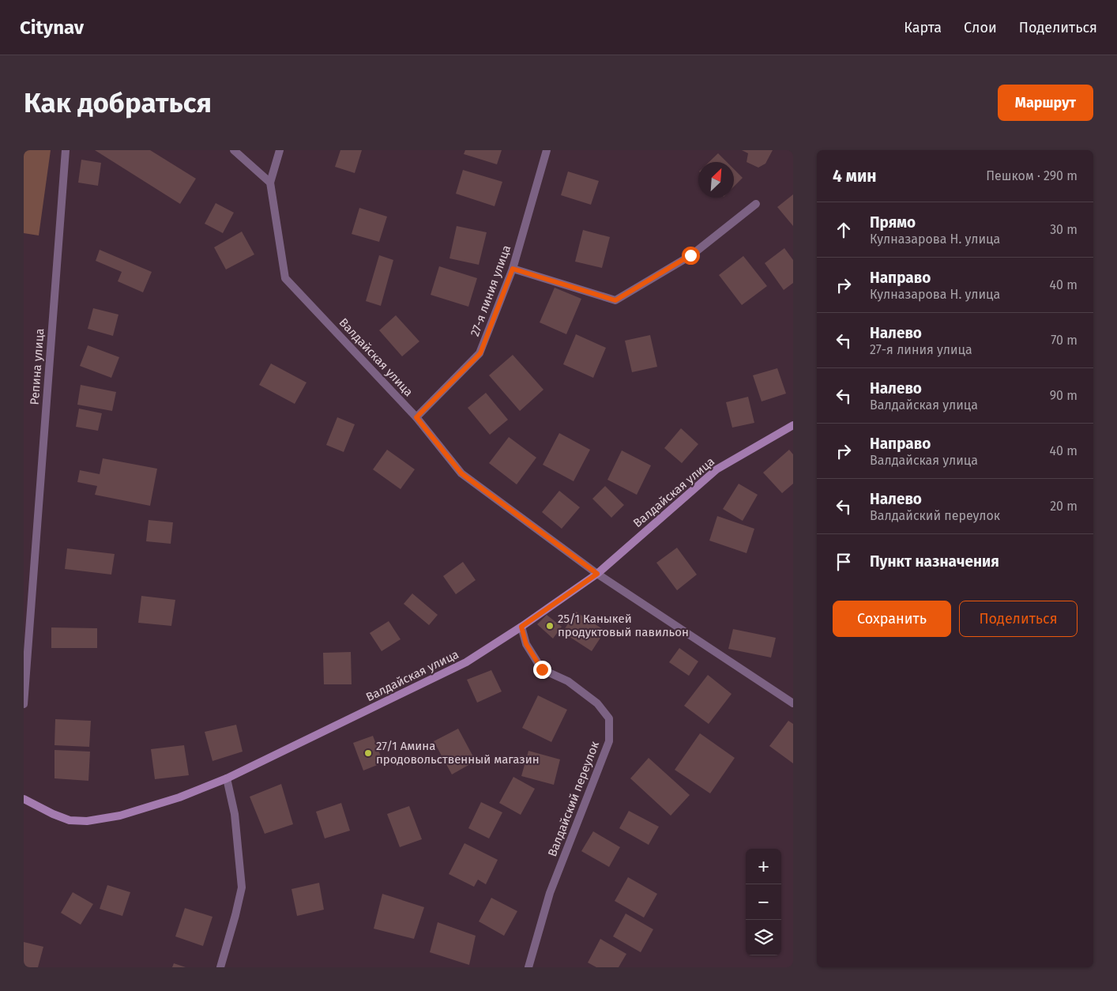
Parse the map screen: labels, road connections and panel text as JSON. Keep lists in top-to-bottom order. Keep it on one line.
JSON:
{"streets":{"street":["27-я линия улица","Валдайская улица","Репина улица","Валдайский переулок"]},"crossings":[["27-я линия улица","Валдайская улица"],["Валдайская улица","Валдайский переулок"]],"places":["25/1 Каныкей продуктовый павильон","27/1 Амина продовольственный магазин"],"north":"top right","page":{"header":"Citynav","nav":["Карта","Слои","Поделиться"],"buttons":["Маршрут",["Сохранить","Поделиться"]],"title":"Как добраться","heading":["4 мин","Пешком · 290 m"],"list":[["Прямо","Кулназарова Н. улица","30 m"],["Направо","Кулназарова Н. улица","40 m"],["Налево","27-я линия улица","70 m"],["Налево","Валдайская улица","90 m"],["Направо","Валдайская улица","40 m"],["Налево","Валдайский переулок","20 m"],"Пункт назначения"],"map_buttons":["+","−"]}}
